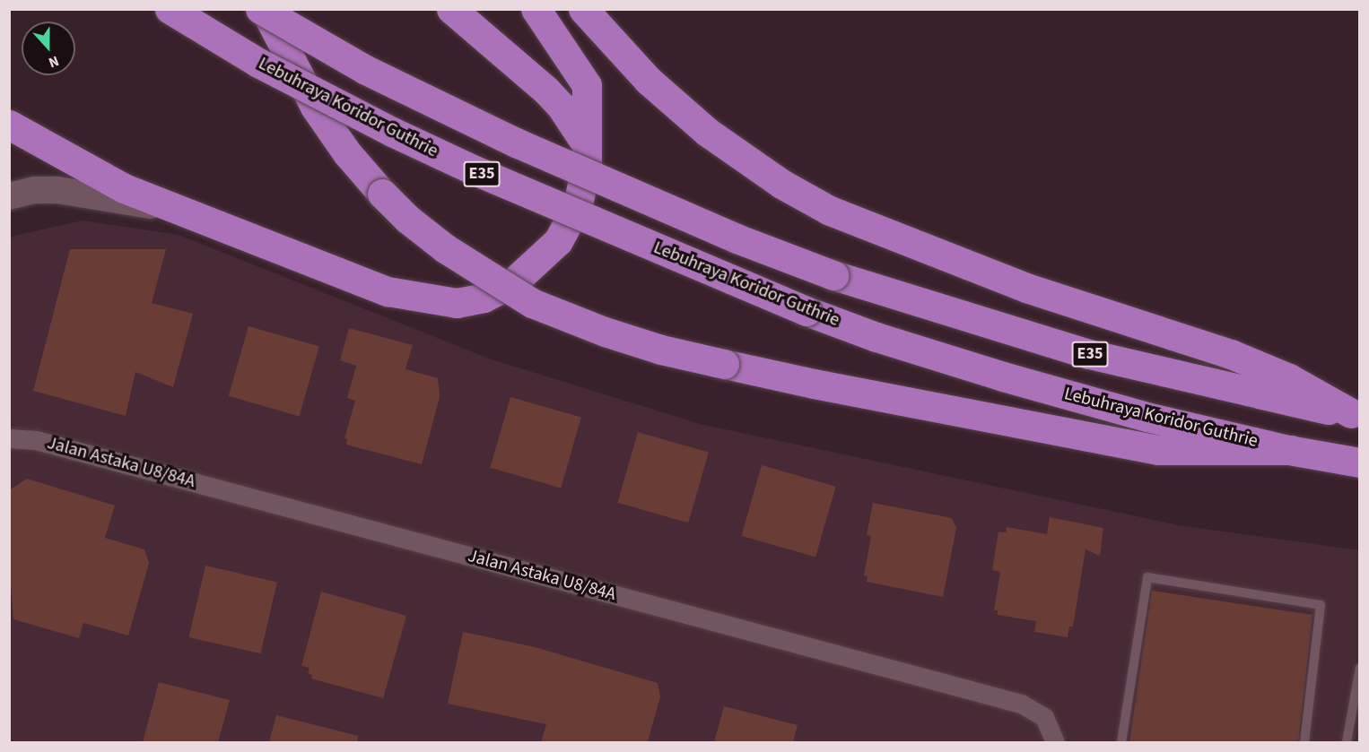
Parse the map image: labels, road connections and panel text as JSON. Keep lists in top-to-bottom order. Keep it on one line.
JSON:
{"streets":{"highway":["Lebuhraya Koridor Guthrie","E35"],"street":["Jalan Astaka U8/84A"]},"north":"bottom"}
